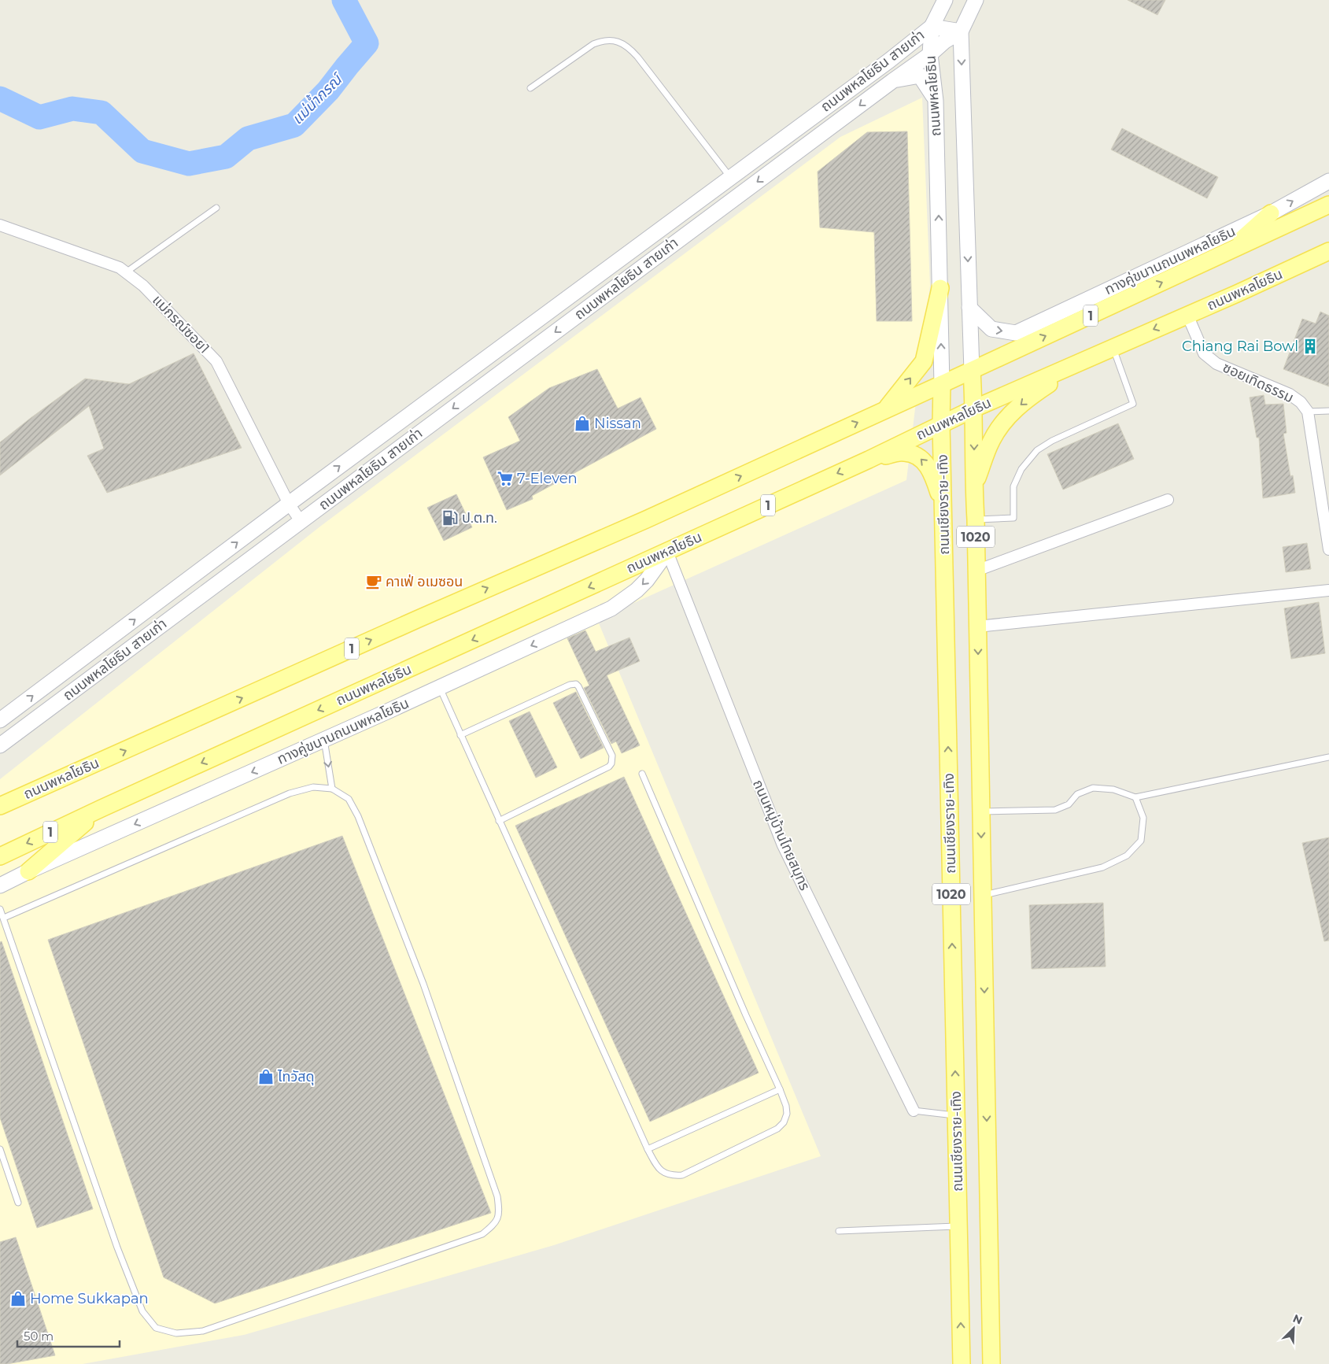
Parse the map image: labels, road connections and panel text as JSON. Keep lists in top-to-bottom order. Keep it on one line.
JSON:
{"streets":{"main road":["ถนนพหลโยธิน สายเก่า","ถนนพหลโยธิน","ทางคู่ขนานถนนพหลโยธิน","1","ถนนเชียงราย-เทิง","1020"],"street":["แม่กรณ์ซอย1","ซอยเทิดธรรม","ถนนหมู่บ้านไทยสมุทร"]},"crossings":[["ถนนพหลโยธิน สายเก่า","ถนนพหลโยธิน"],["ถนนพหลโยธิน สายเก่า","แม่กรณ์ซอย1"],["ถนนพหลโยธิน","ทางคู่ขนานถนนพหลโยธิน"],["ถนนพหลโยธิน","ซอยเทิดธรรม"],["ถนนพหลโยธิน","ถนนเชียงราย-เทิง"],["ถนนพหลโยธิน","1020"],["ถนนพหลโยธิน","ถนนหมู่บ้านไทยสมุทร"],["ทางคู่ขนานถนนพหลโยธิน","ถนนหมู่บ้านไทยสมุทร"],["ถนนเชียงราย-เทิง","1020"]],"water":["แม่น้ำกรณ์"],"places":{"building":["Chiang Rai Bowl"],"shop":["Nissan","ไทวัสดุ","Home Sukkapan"],"supermarket":["7-Eleven"],"fuel station":["ป.ต.ท."],"cafe":["คาเฟ่ อเมซอน"]},"scale_bar":"50 m","north":"top right"}
